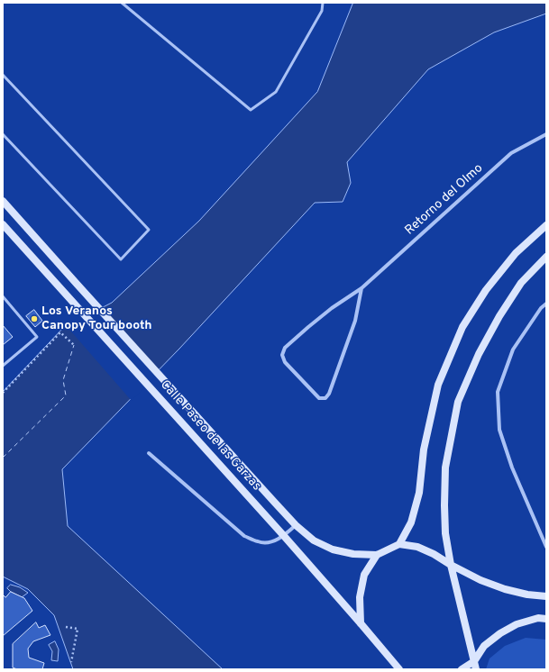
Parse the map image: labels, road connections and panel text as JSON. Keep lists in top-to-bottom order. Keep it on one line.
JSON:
{"streets":{"street":["Retorno del Olmo","Calle Paseo de las Garzas"]},"places":["Los Veranos Canopy Tour booth"]}
